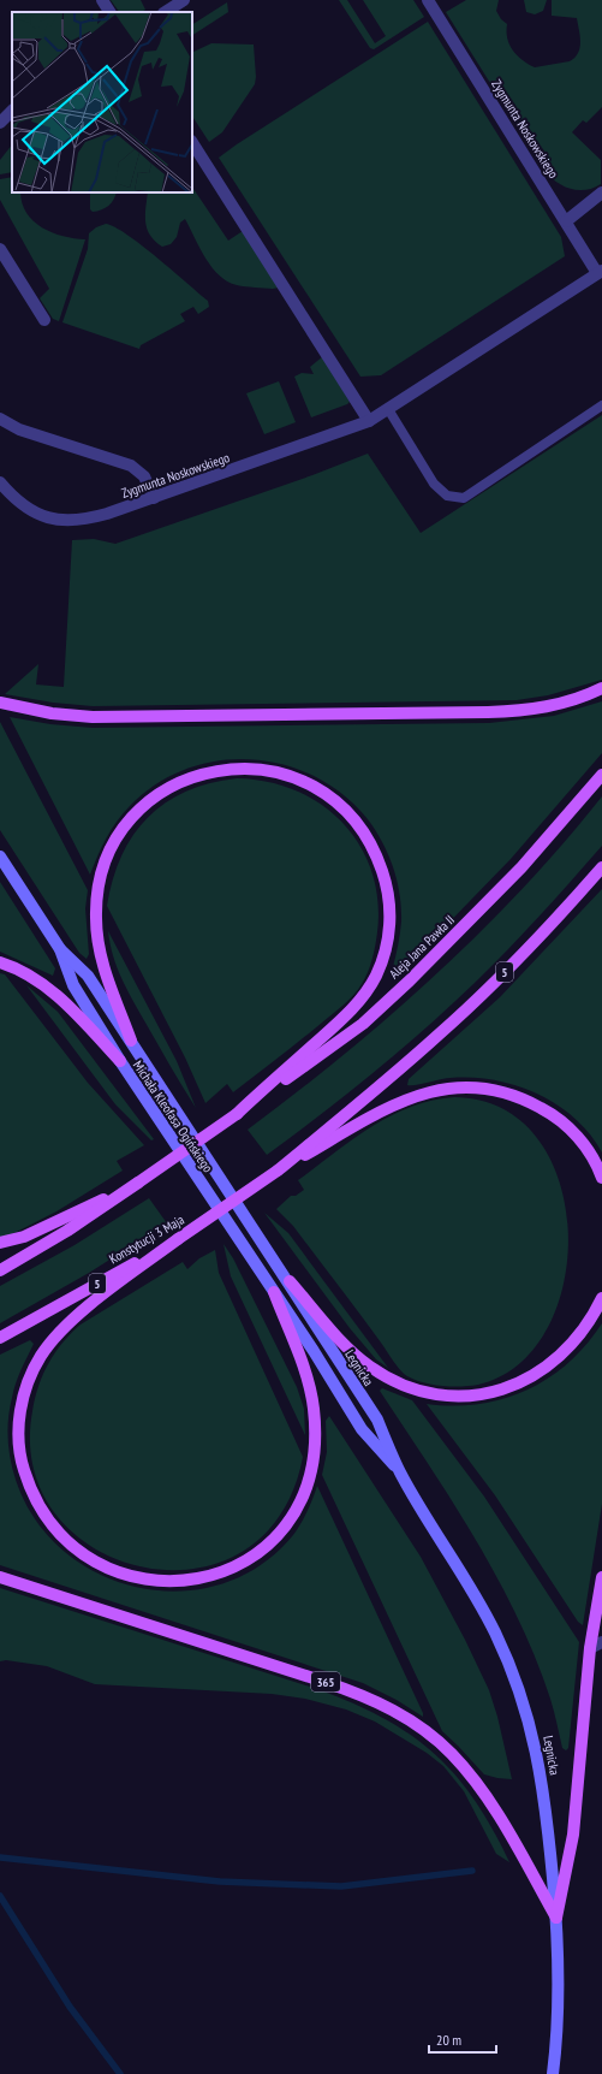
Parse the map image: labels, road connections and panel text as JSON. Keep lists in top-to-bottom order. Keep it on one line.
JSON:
{"streets":{"main road":["Aleja Jana Pawła II","5","Michała Kleofasa Ogińskiego","Konstytucji 3 Maja","Legnicka","365"],"street":["Zygmunta Noskowskiego"]},"crossings":[["5","Konstytucji 3 Maja"],["Michała Kleofasa Ogińskiego","Legnicka"],["Legnicka","365"]],"scale_bar":"20 m"}
